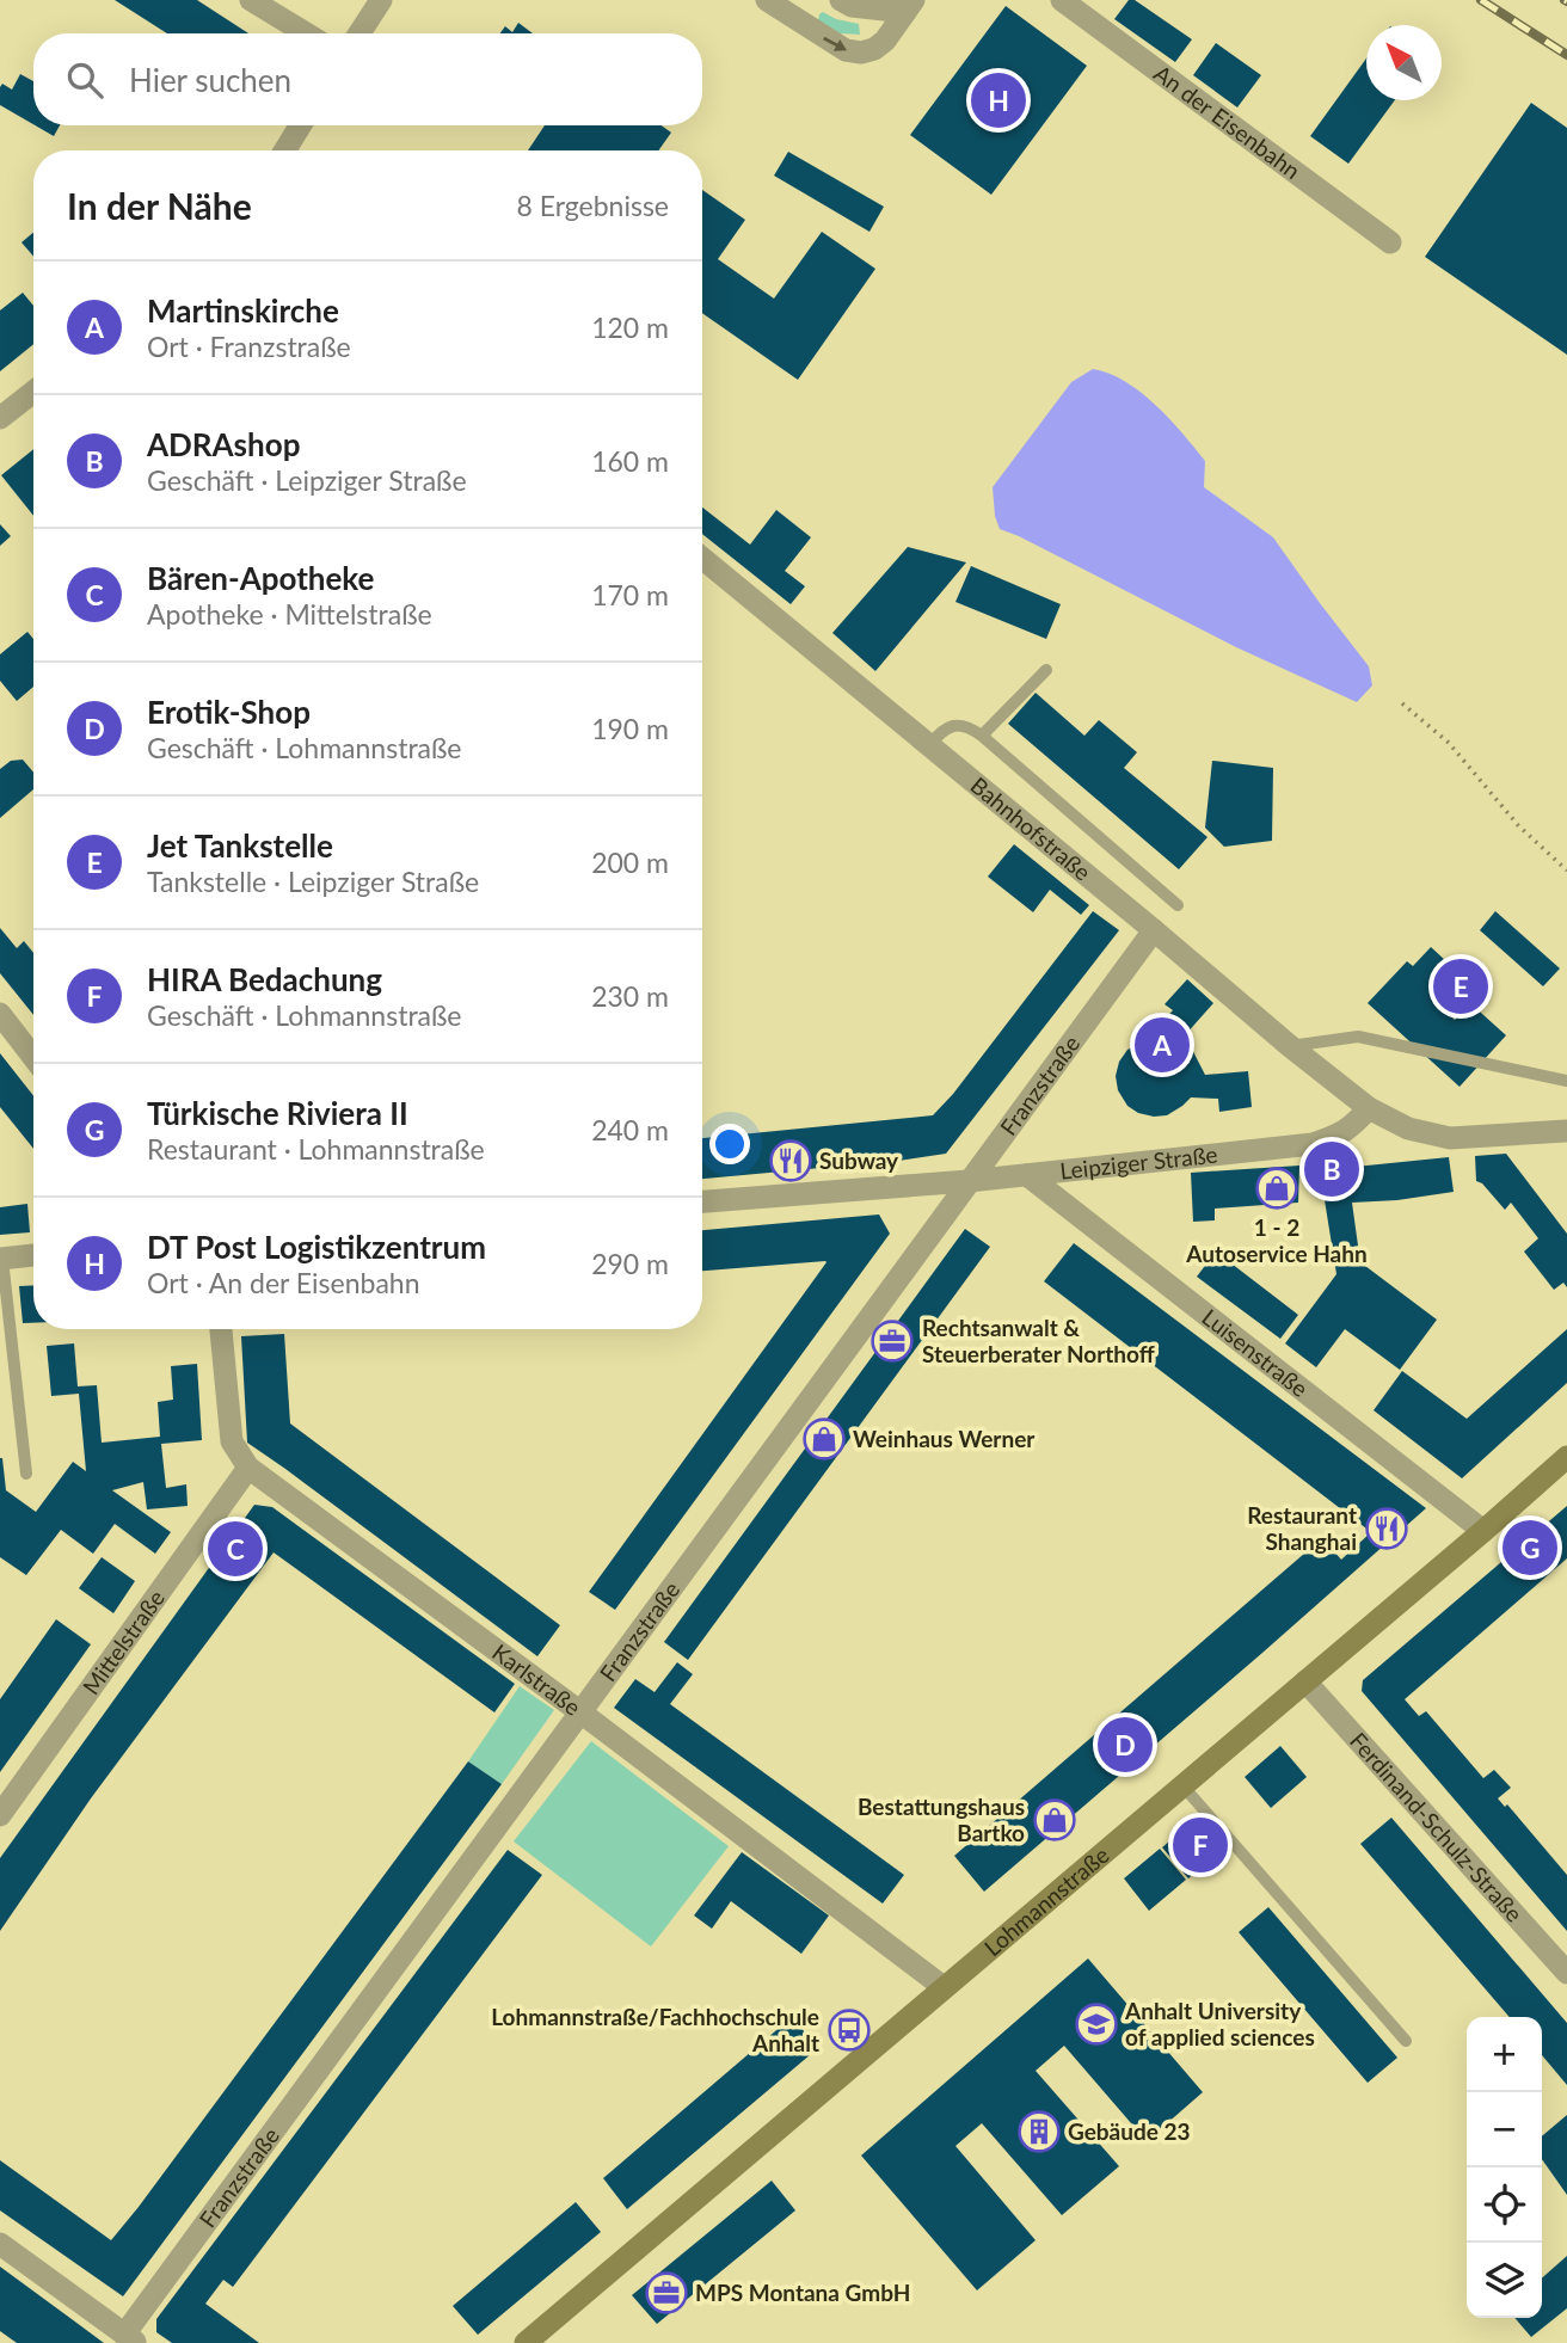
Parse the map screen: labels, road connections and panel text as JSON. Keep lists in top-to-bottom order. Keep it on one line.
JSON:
{"streets":{"main road":["Lohmannstraße"],"street":["An der Eisenbahn","Bahnhofstraße","Franzstraße","Leipziger Straße","Luisenstraße","Mittelstraße","Karlstraße","Ferdinand-Schulz-Straße"]},"crossings":[["Bahnhofstraße","Franzstraße"],["Bahnhofstraße","Leipziger Straße"],["Franzstraße","Leipziger Straße"],["Franzstraße","Karlstraße"],["Leipziger Straße","Luisenstraße"],["Luisenstraße","Lohmannstraße"],["Mittelstraße","Karlstraße"],["Karlstraße","Lohmannstraße"],["Ferdinand-Schulz-Straße","Lohmannstraße"]],"places":{"restaurant":["Subway","Restaurant Shanghai"],"shop":["1 - 2 Autoservice Hahn","Weinhaus Werner","Bestattungshaus Bartko"],"office":["Rechtsanwalt & Steuerberater Northoff","MPS Montana GmbH"],"school or university":["Anhalt University of applied sciences"],"bus stop":["Lohmannstraße/Fachhochschule Anhalt"],"building":["Gebäude 23"]},"north":"top left","page":{"search":"Hier suchen","pins":["H","E","A","B","G","C","D","F"],"heading":["In der Nähe","8 Ergebnisse"],"list":[{"mark":"A","name":"Martinskirche","note":"Ort · Franzstraße","value":"120 m"},{"mark":"B","name":"ADRAshop","note":"Geschäft · Leipziger Straße","value":"160 m"},{"mark":"C","name":"Bären-Apotheke","note":"Apotheke · Mittelstraße","value":"170 m"},{"mark":"D","name":"Erotik-Shop","note":"Geschäft · Lohmannstraße","value":"190 m"},{"mark":"E","name":"Jet Tankstelle","note":"Tankstelle · Leipziger Straße","value":"200 m"},{"mark":"F","name":"HIRA Bedachung","note":"Geschäft · Lohmannstraße","value":"230 m"},{"mark":"G","name":"Türkische Riviera II","note":"Restaurant · Lohmannstraße","value":"240 m"},{"mark":"H","name":"DT Post Logistikzentrum","note":"Ort · An der Eisenbahn","value":"290 m"}],"map_buttons":["+","−"]}}
